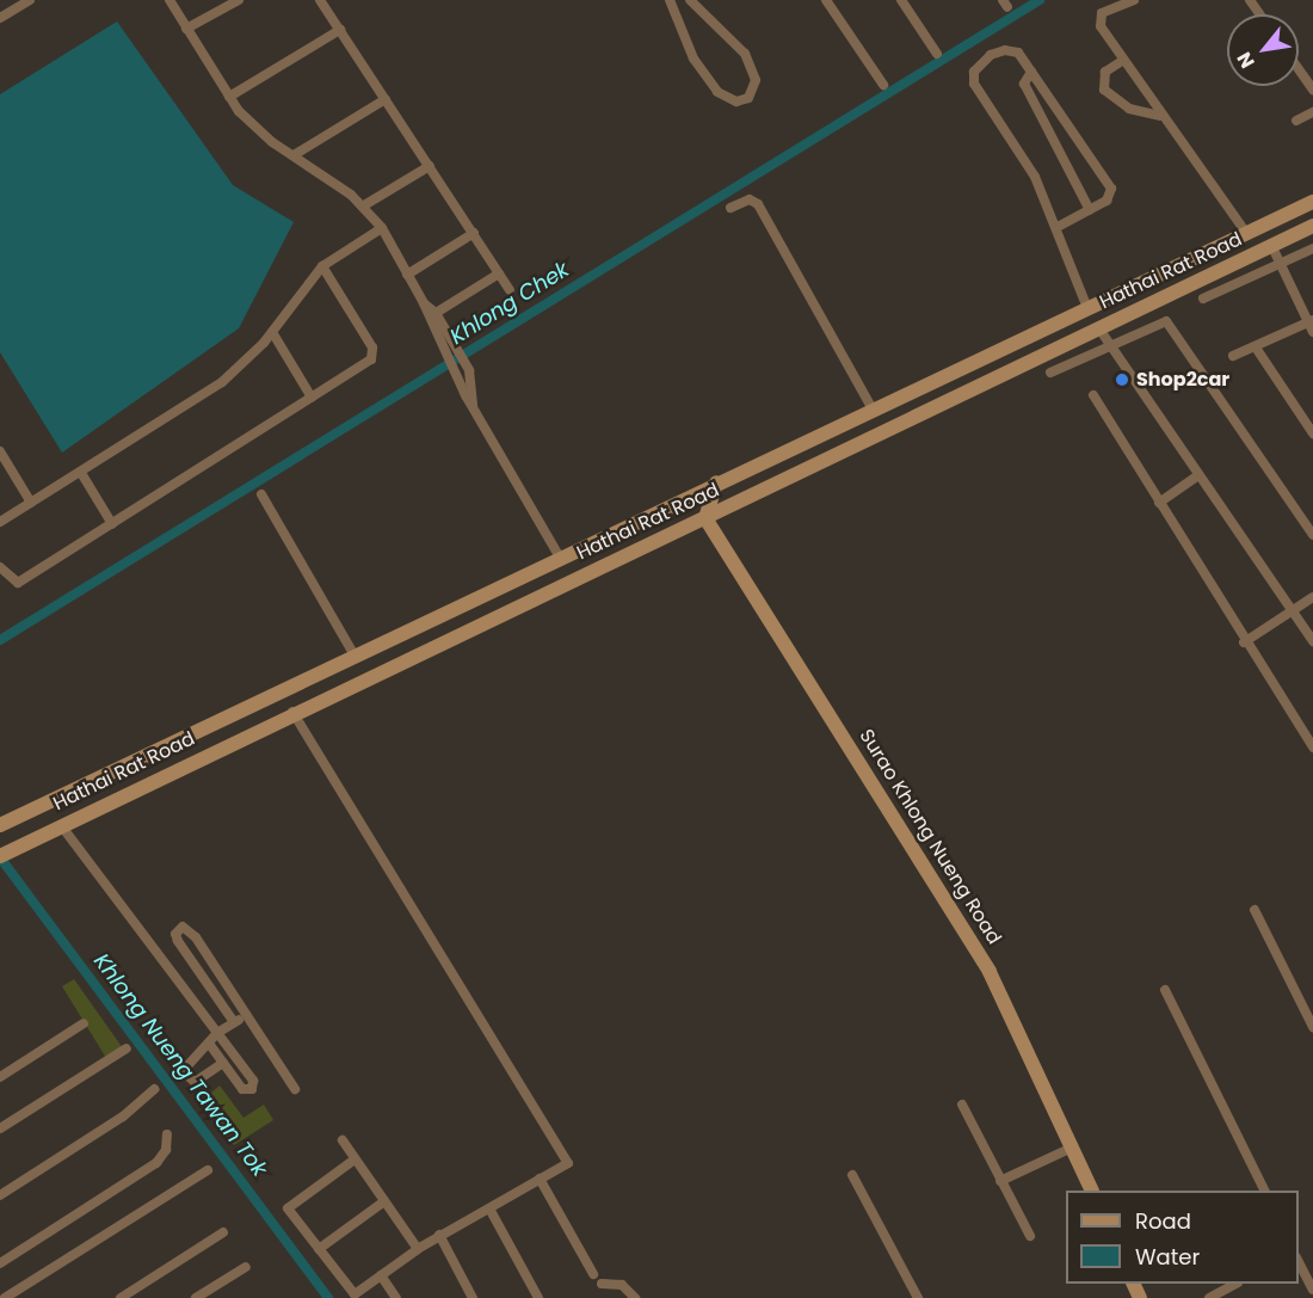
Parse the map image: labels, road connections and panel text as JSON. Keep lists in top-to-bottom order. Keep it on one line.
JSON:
{"streets":{"main road":["Hathai Rat Road","Surao Khlong Nueng Road"]},"crossings":[["Hathai Rat Road","Surao Khlong Nueng Road"]],"water":["Khlong Chek","Khlong Nueng Tawan Tok"],"places":["Shop2car"],"legend":["Road","Water"],"north":"bottom left"}
